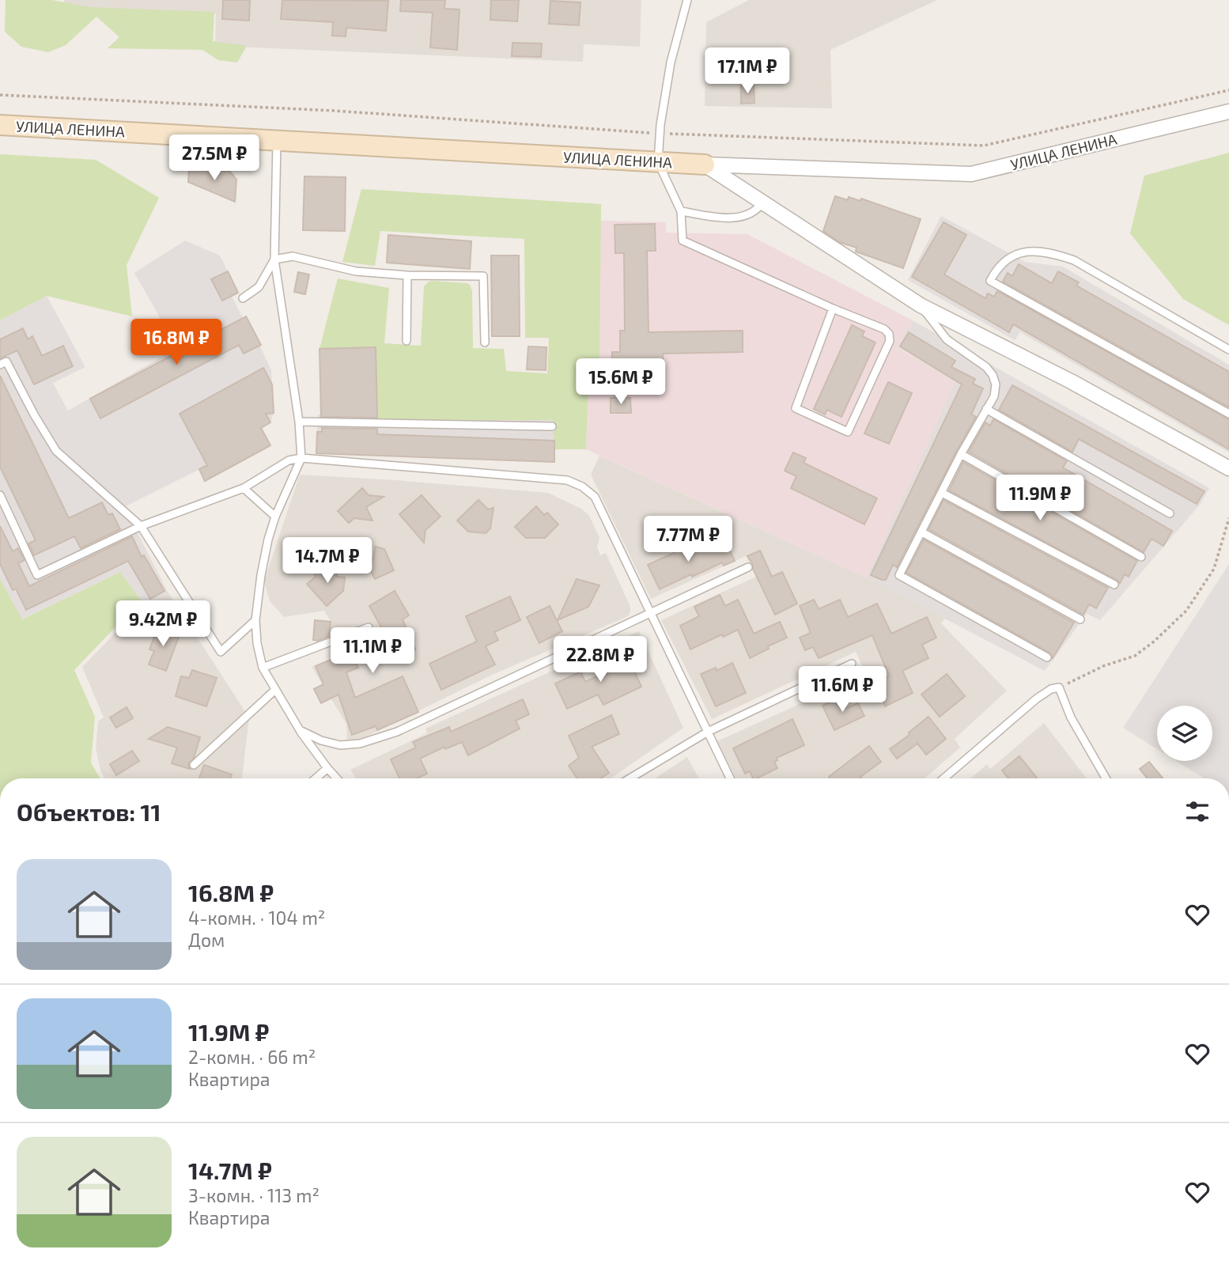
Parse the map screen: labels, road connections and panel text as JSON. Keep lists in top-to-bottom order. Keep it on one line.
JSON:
{"streets":{"street":["УЛИЦА ЛЕНИНА"]},"page":{"price":["17.1M ₽","27.5M ₽","16.8M ₽","15.6M ₽","11.9M ₽","7.77M ₽","14.7M ₽","9.42M ₽","11.1M ₽","22.8M ₽","11.6M ₽"],"heading":"Объектов: 11","list":[{"name":"16.8M ₽","note":"4-комн. · 104 m² · Дом"},{"name":"11.9M ₽","note":"2-комн. · 66 m² · Квартира"},{"name":"14.7M ₽","note":"3-комн. · 113 m² · Квартира"}]}}
